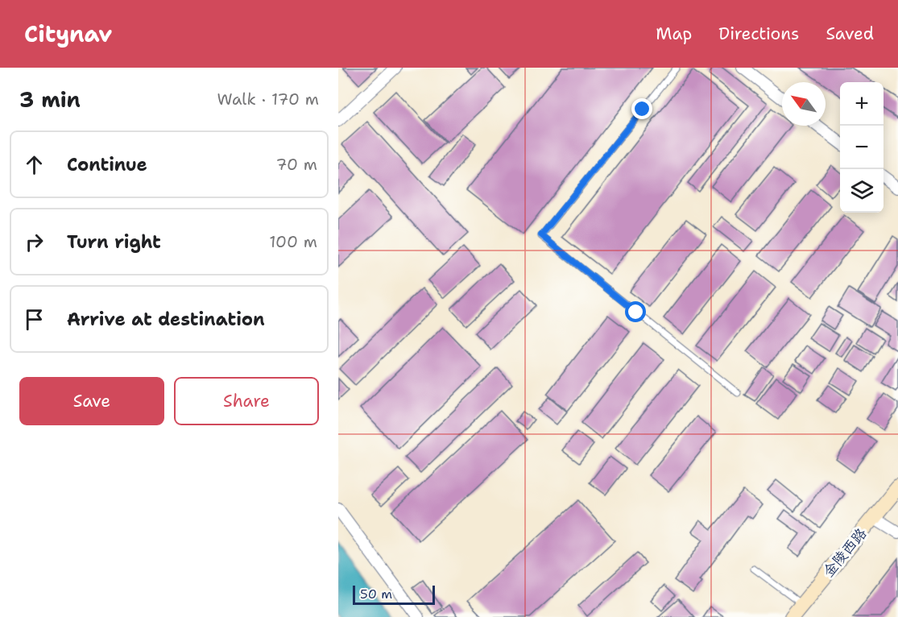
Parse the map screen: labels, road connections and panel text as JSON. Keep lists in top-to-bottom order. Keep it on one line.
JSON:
{"streets":{"main road":["金陵西路"]},"scale_bar":"50 m","north":"top left","page":{"header":"Citynav","nav":["Map","Directions","Saved"],"heading":["3 min","Walk · 170 m"],"map_buttons":["+","−"],"list":[["Continue","70 m"],["Turn right","100 m"],"Arrive at destination"],"buttons":["Save","Share"],"scale":"50 m"}}
